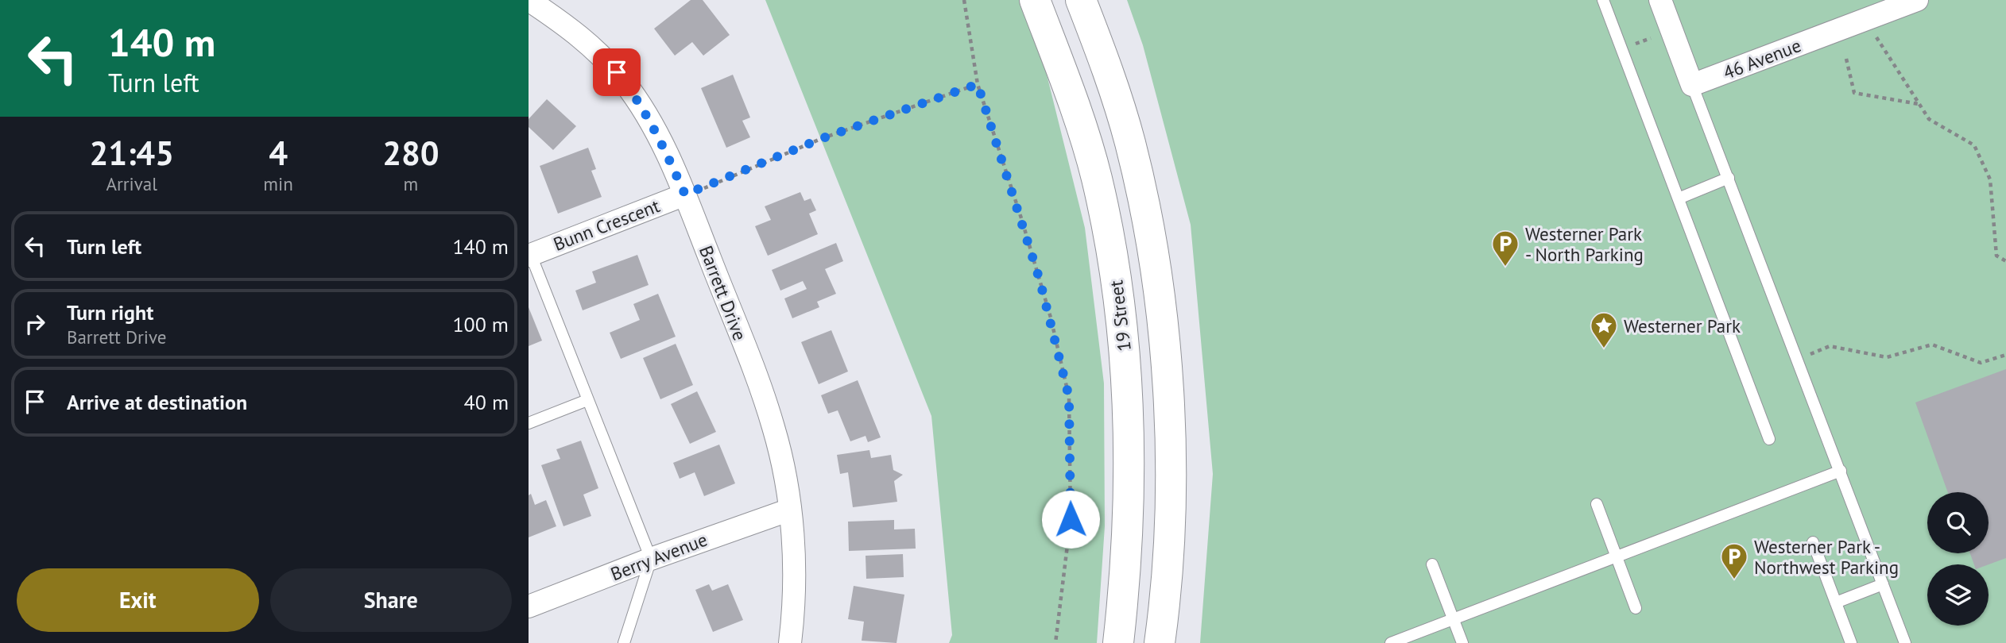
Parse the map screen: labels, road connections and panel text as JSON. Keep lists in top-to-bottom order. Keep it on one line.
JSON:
{"streets":{"main road":["19 Street"],"street":["46 Avenue","Bunn Crescent","Barrett Drive","Berry Avenue"]},"crossings":[["Bunn Crescent","Barrett Drive"],["Barrett Drive","Berry Avenue"]],"places":{"parking":["Westerner Park - North Parking","Westerner Park - Northwest Parking"],"place":["Westerner Park"]},"page":{"turn":["140 m","Turn left"],"eta":["21:45","Arrival","4","min","280","m"],"list":[{"name":"Turn left","value":"140 m"},{"name":"Turn right","note":"Barrett Drive","value":"100 m"},{"name":"Arrive at destination","value":"40 m"}],"buttons":["Exit","Share"]}}
